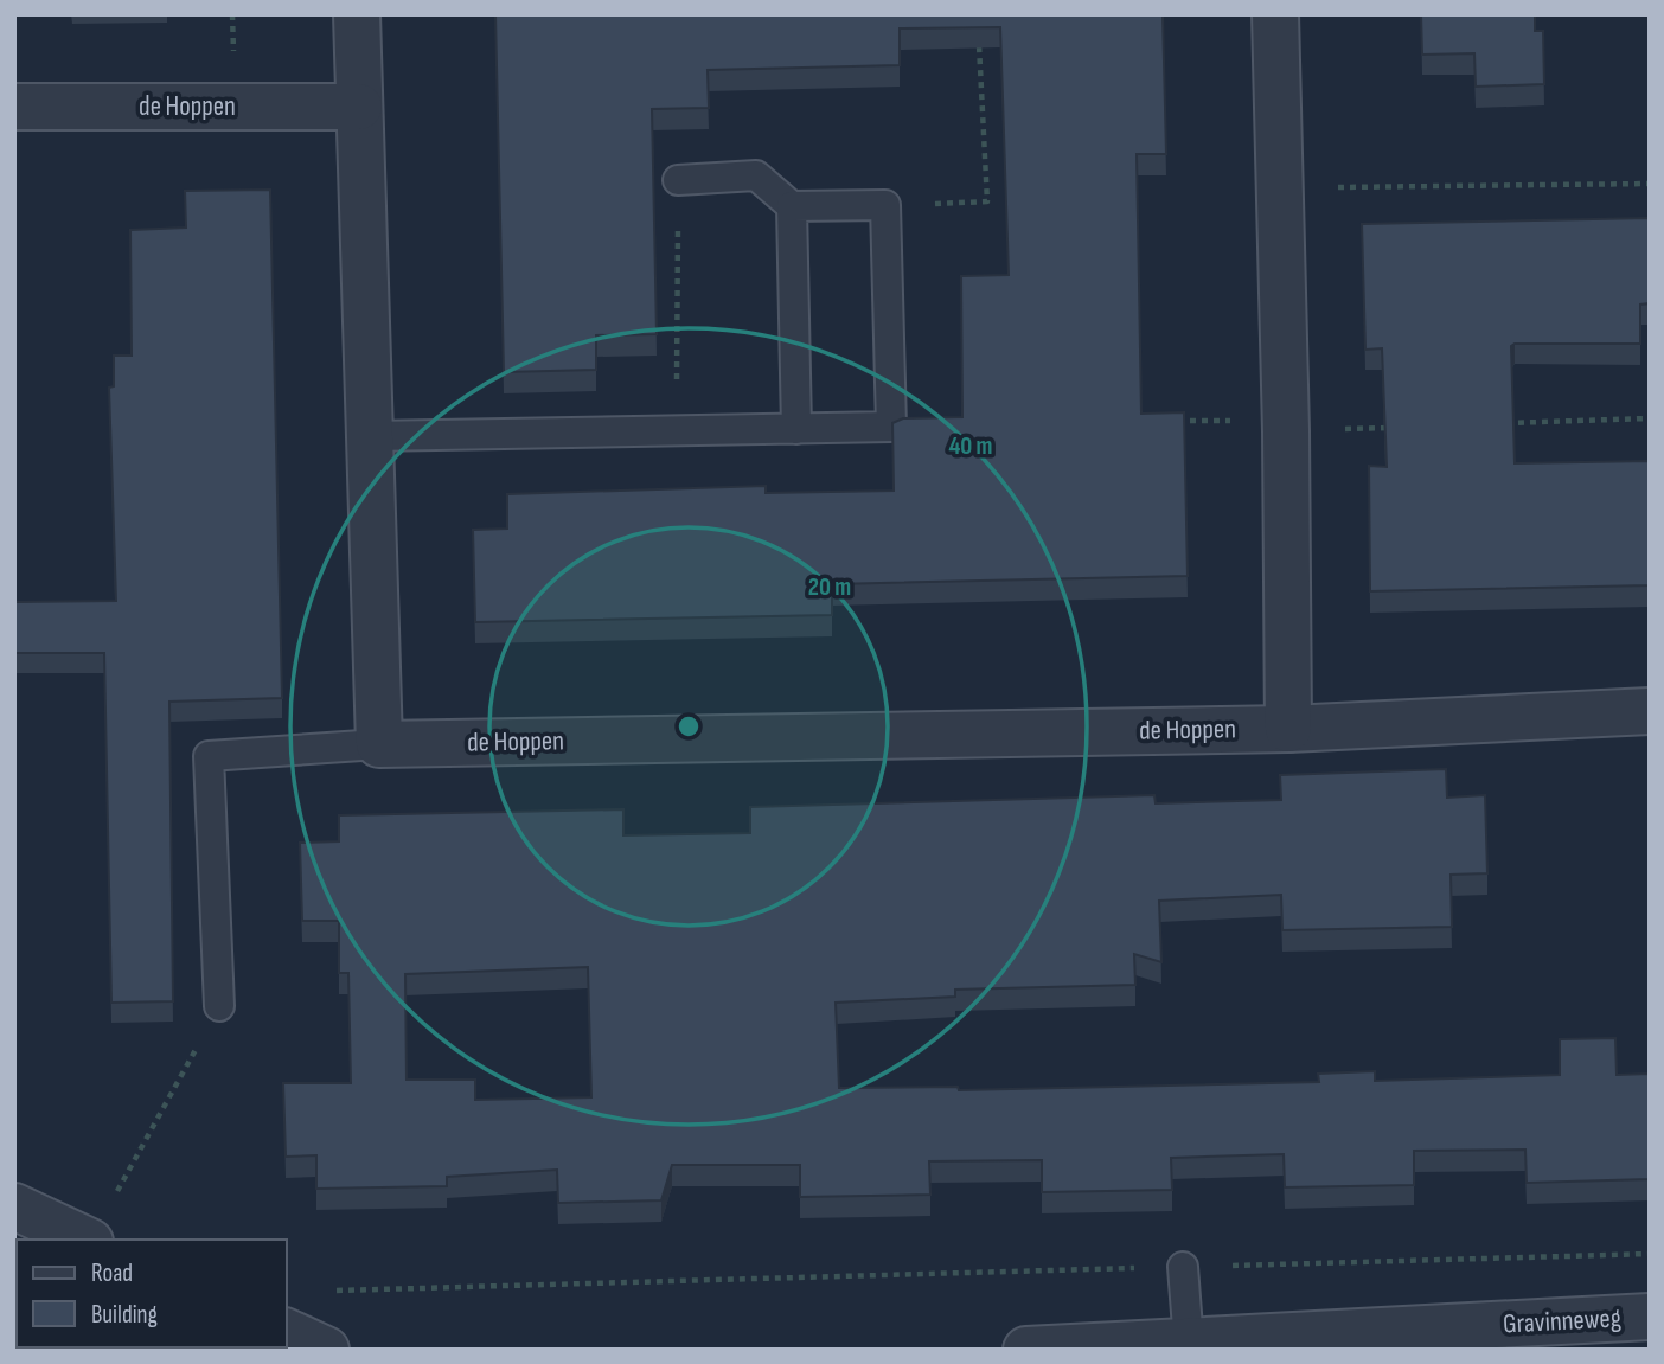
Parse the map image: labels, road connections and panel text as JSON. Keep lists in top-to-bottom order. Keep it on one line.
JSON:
{"streets":{"street":["de Hoppen","Gravinneweg"]},"legend":["Road","Building"],"rings":["40 m","20 m"]}
